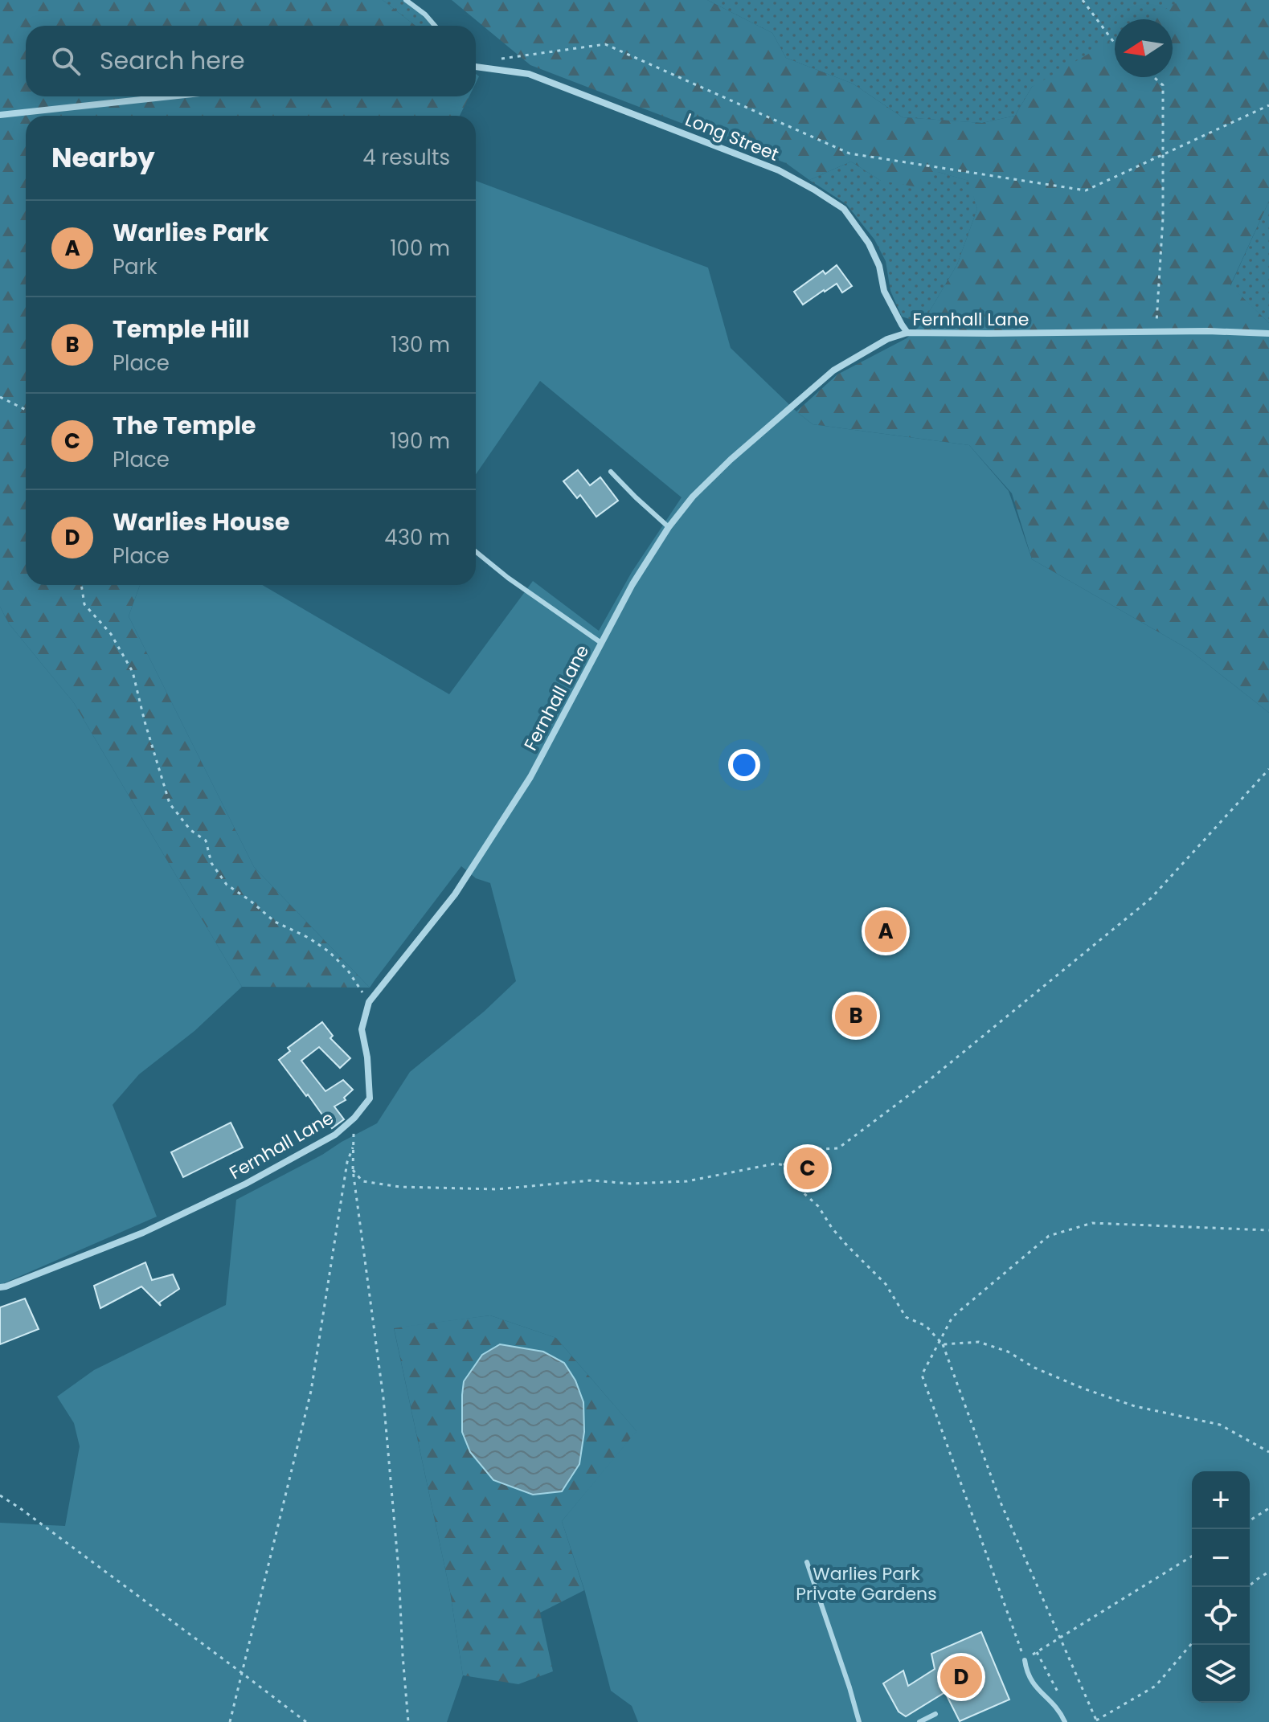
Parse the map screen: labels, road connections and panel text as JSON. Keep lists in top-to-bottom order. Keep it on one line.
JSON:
{"streets":{"street":["Long Street","Fernhall Lane"]},"crossings":[["Long Street","Fernhall Lane"]],"parks":["Warlies Park Private Gardens"],"north":"left","page":{"search":"Search here","heading":["Nearby","4 results"],"list":[{"mark":"A","name":"Warlies Park","note":"Park","value":"100 m"},{"mark":"B","name":"Temple Hill","note":"Place","value":"130 m"},{"mark":"C","name":"The Temple","note":"Place","value":"190 m"},{"mark":"D","name":"Warlies House","note":"Place","value":"430 m"}],"pins":["A","B","C","D"],"map_buttons":["+","−"]}}
